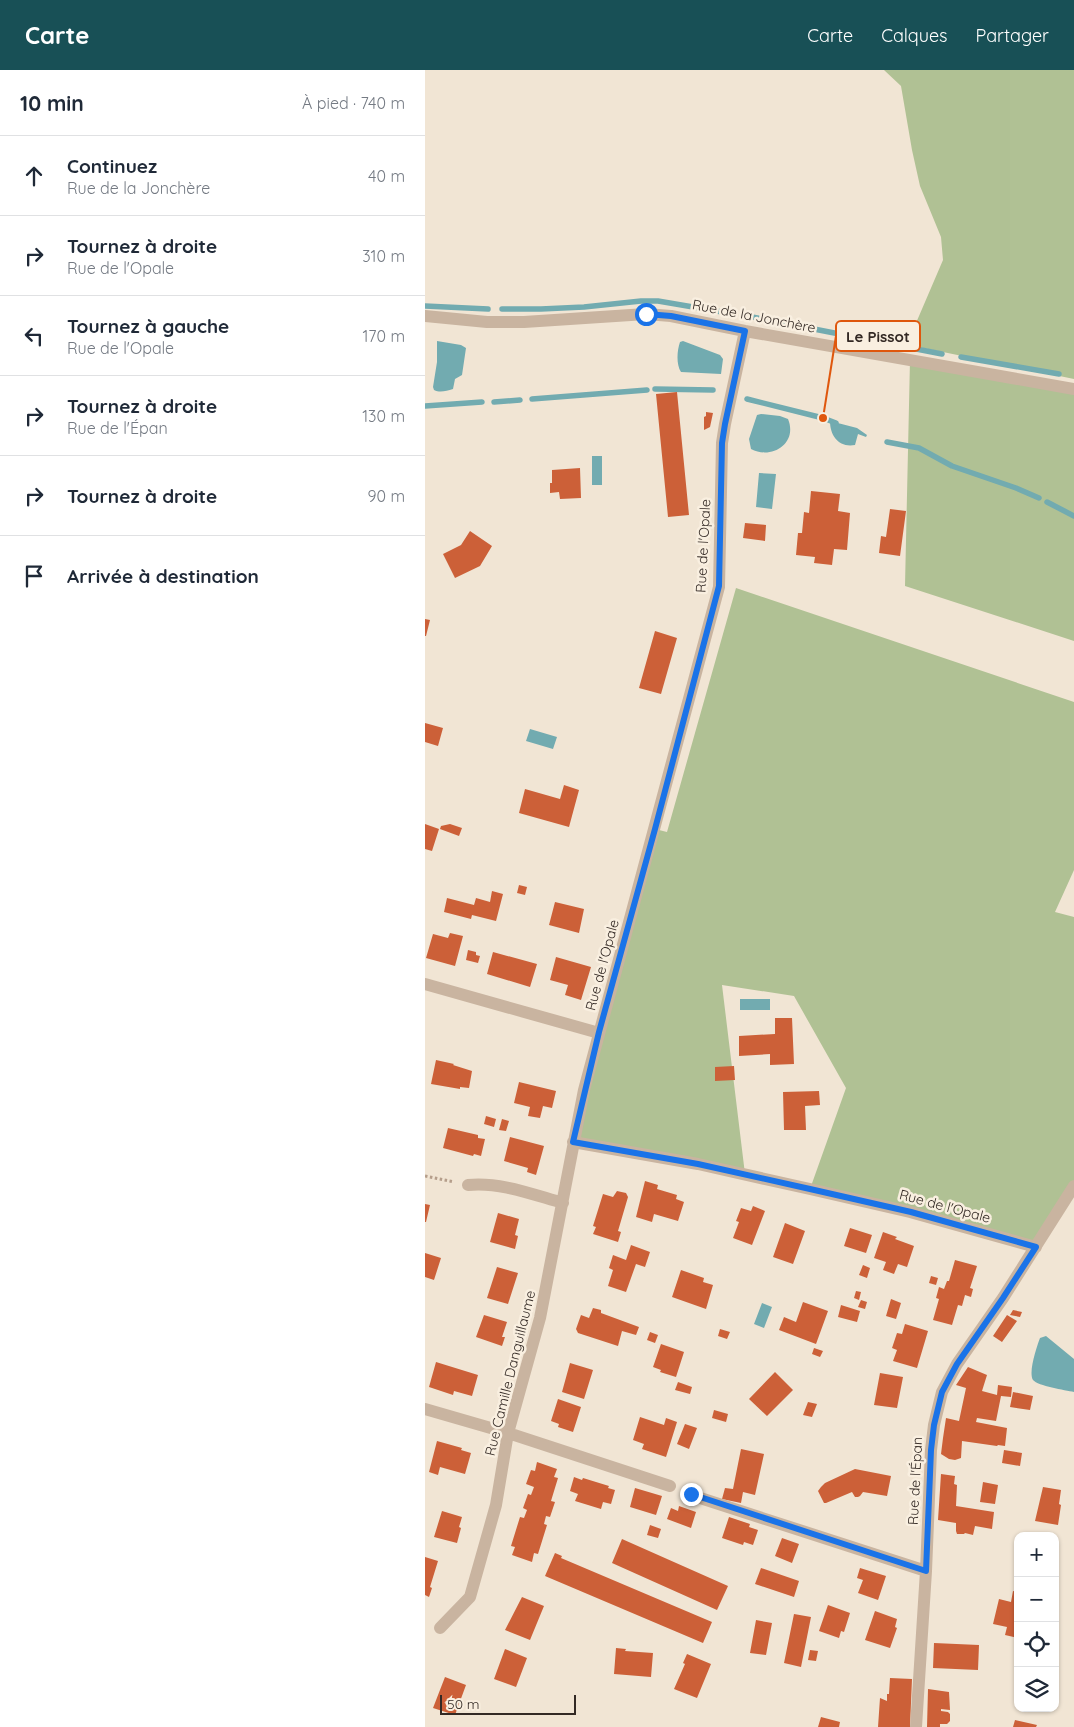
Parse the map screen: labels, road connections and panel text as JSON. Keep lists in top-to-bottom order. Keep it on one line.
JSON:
{"streets":{"street":["Rue de la Jonchère","Rue de l'Opale","Rue Camille Danguillaume","Rue de l'Épan"]},"crossings":[["Rue de la Jonchère","Rue de l'Opale"],["Rue de l'Opale","Rue Camille Danguillaume"],["Rue de l'Opale","Rue de l'Épan"]],"places":["Le Pissot"],"scale_bar":"50 m","page":{"header":"Carte","nav":["Carte","Calques","Partager"],"heading":["10 min","À pied · 740 m"],"list":[["Continuez","Rue de la Jonchère","40 m"],["Tournez à droite","Rue de l'Opale","310 m"],["Tournez à gauche","Rue de l'Opale","170 m"],["Tournez à droite","Rue de l'Épan","130 m"],["Tournez à droite","90 m"],"Arrivée à destination"],"map_buttons":["+","−"],"scale":"50 m"}}
